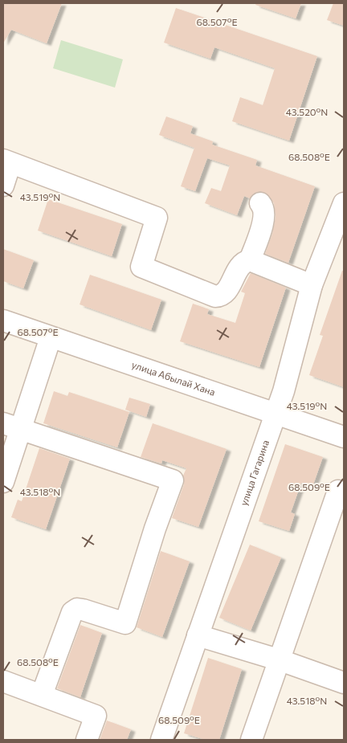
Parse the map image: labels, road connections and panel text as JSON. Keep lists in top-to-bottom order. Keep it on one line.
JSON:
{"streets":{"street":["улица Абылай Хана","улица Гагарина"]},"crossings":[["улица Абылай Хана","улица Гагарина"]],"coordinates":["68.507°E","43.520°N","68.508°E","43.519°N","68.509°E","43.518°N"]}
